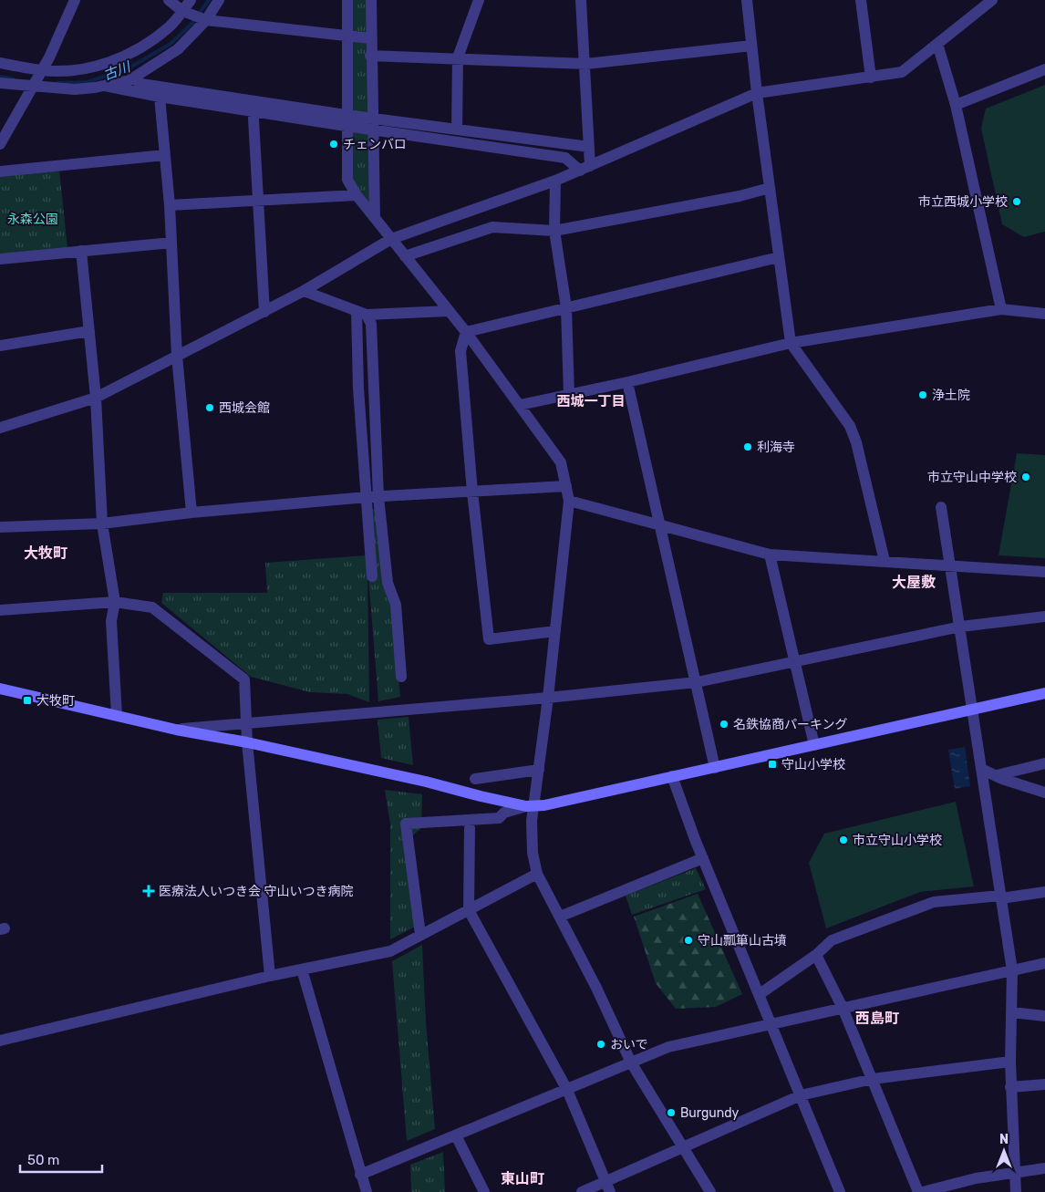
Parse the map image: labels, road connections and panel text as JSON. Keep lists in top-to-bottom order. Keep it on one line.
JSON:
{"districts":["西城一丁目","大牧町","大屋敷","西島町","東山町"],"water":["古川"],"parks":["永森公園"],"places":{"other":["チェンバロ","市立西城小学校","浄土院","西城会館","利海寺","市立守山中学校","名鉄協商パーキング","市立守山小学校","守山瓢箪山古墳","おいで","Burgundy"],"transit":["大牧町","守山小学校"],"health":["医療法人いつき会 守山いつき病院"]},"scale_bar":"50 m","north":"top"}
